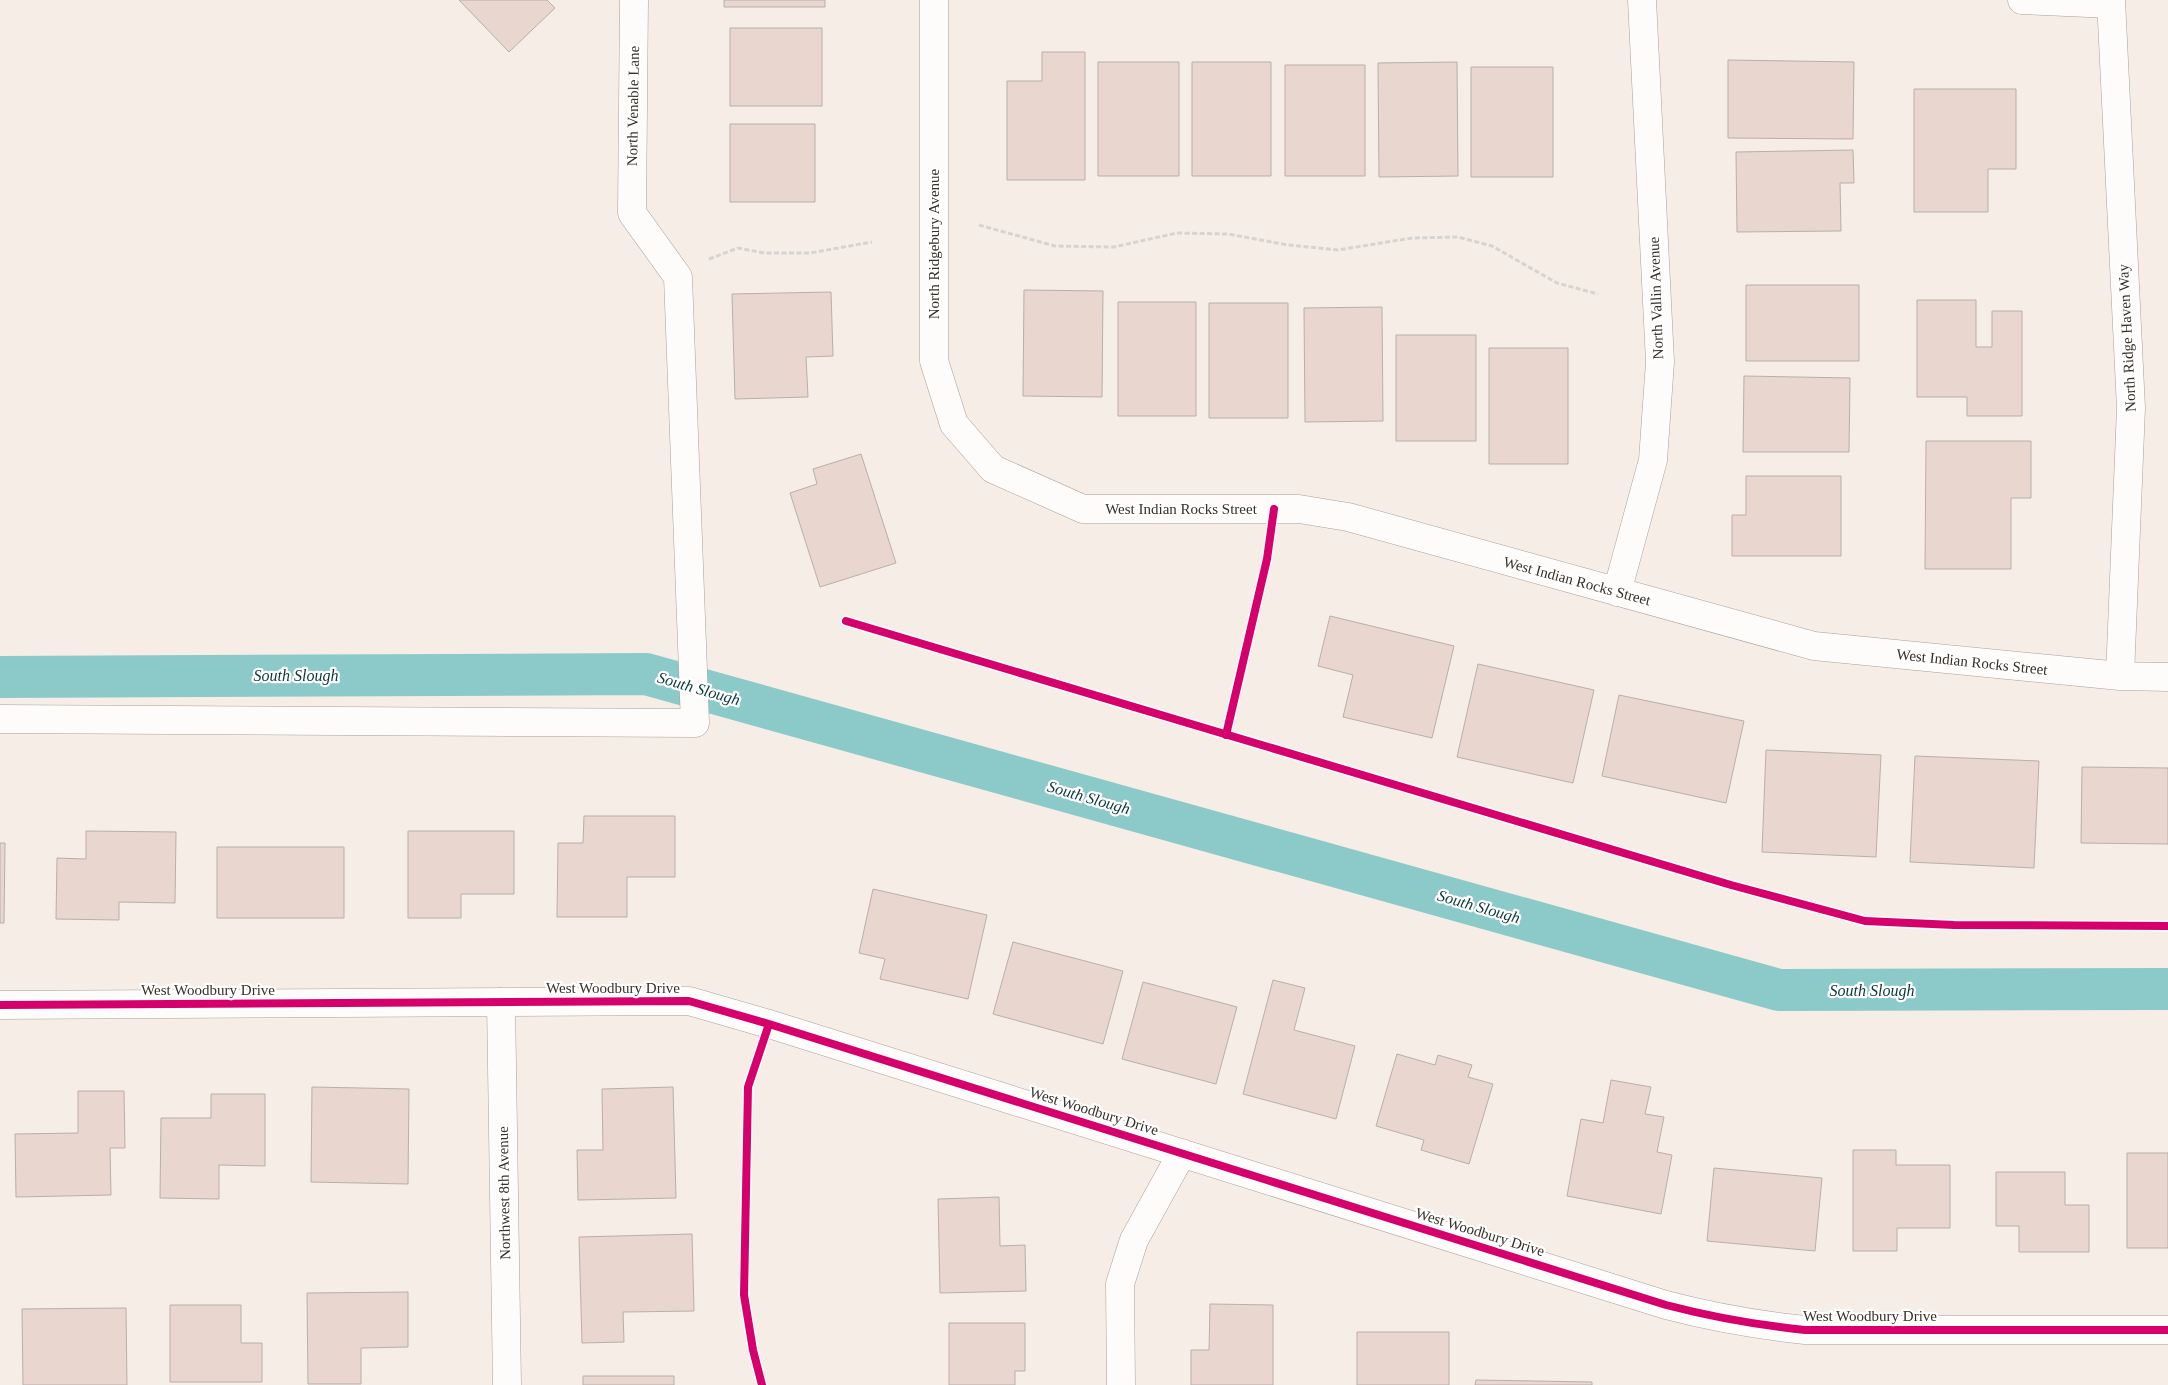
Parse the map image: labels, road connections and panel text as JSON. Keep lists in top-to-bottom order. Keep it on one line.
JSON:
{"streets":{"street":["North Venable Lane","North Ridgebury Avenue","North Vallin Avenue","North Ridge Haven Way","West Indian Rocks Street","West Woodbury Drive","Northwest 8th Avenue"]},"crossings":[["North Ridgebury Avenue","West Indian Rocks Street"],["North Vallin Avenue","West Indian Rocks Street"],["North Ridge Haven Way","West Indian Rocks Street"],["West Woodbury Drive","Northwest 8th Avenue"]],"water":["South Slough"]}
